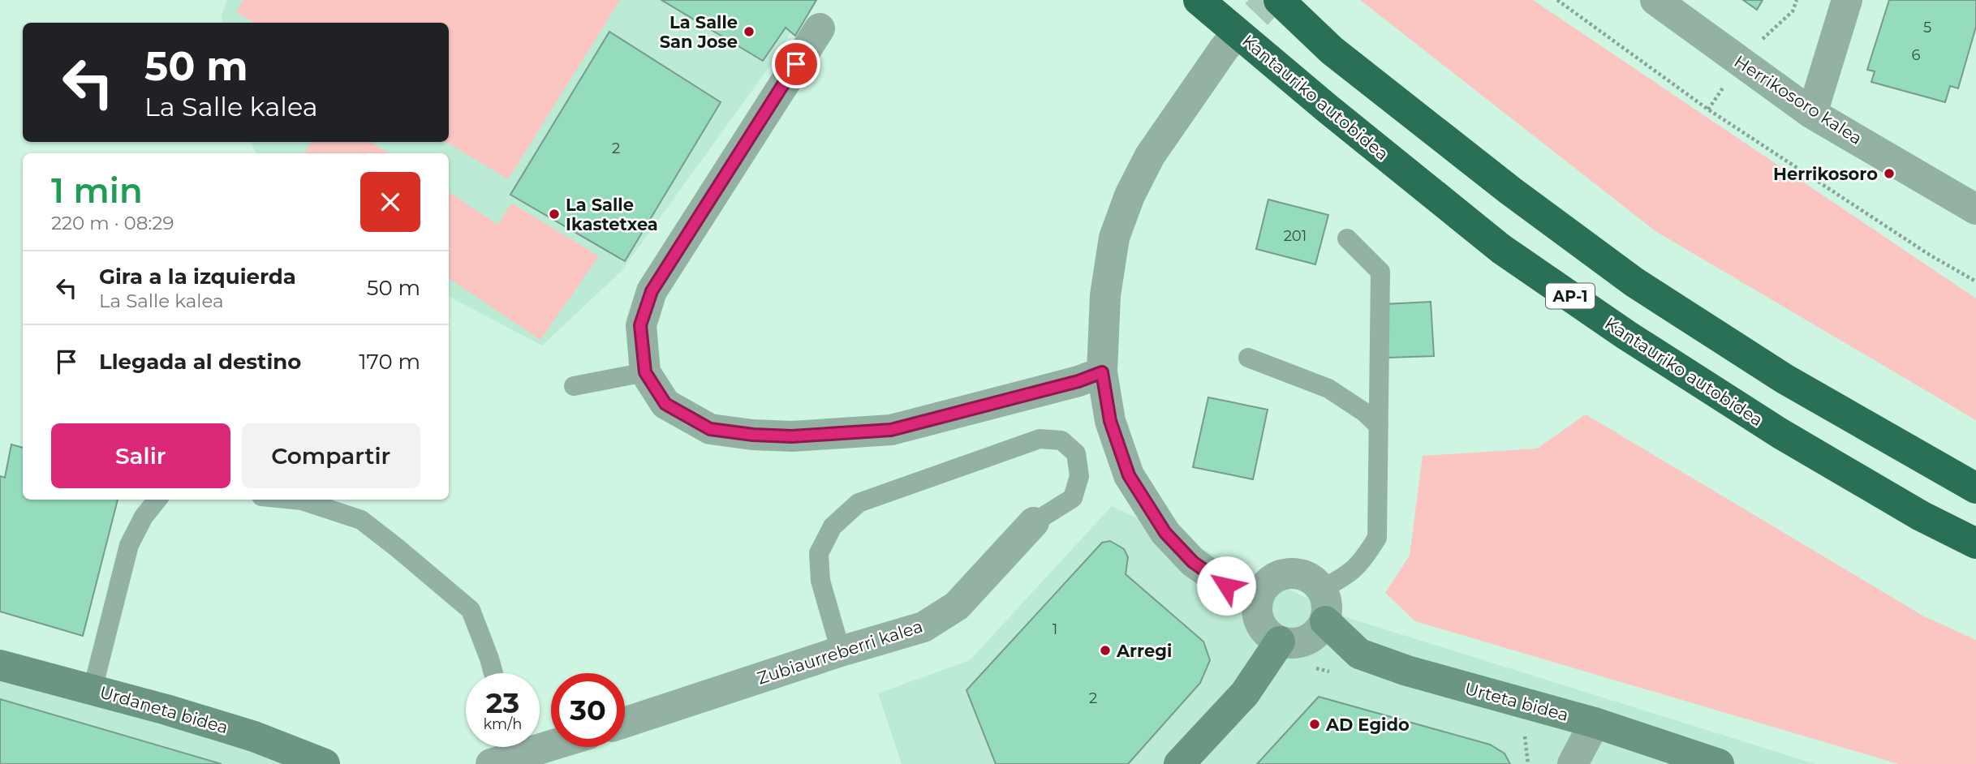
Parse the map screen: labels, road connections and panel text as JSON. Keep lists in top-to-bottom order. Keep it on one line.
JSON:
{"streets":{"highway":["Kantauriko autobidea","AP-1"],"street":["Herrikosoro kalea","Zubiaurreberri kalea","Urteta bidea","Urdaneta bidea"]},"places":["La Salle San Jose","Herrikosoro","La Salle Ikastetxea","Arregi","AD Egido"],"house_numbers":["5","6","2","201","1","2"],"page":{"turn":["50 m","La Salle kalea"],"heading":["1 min","220 m · 08:29"],"list":[{"name":"Gira a la izquierda","note":"La Salle kalea","value":"50 m"},{"name":"Llegada al destino","value":"170 m"}],"buttons":["Salir","Compartir"],"speed":"23 km/h","limit":"30"}}
